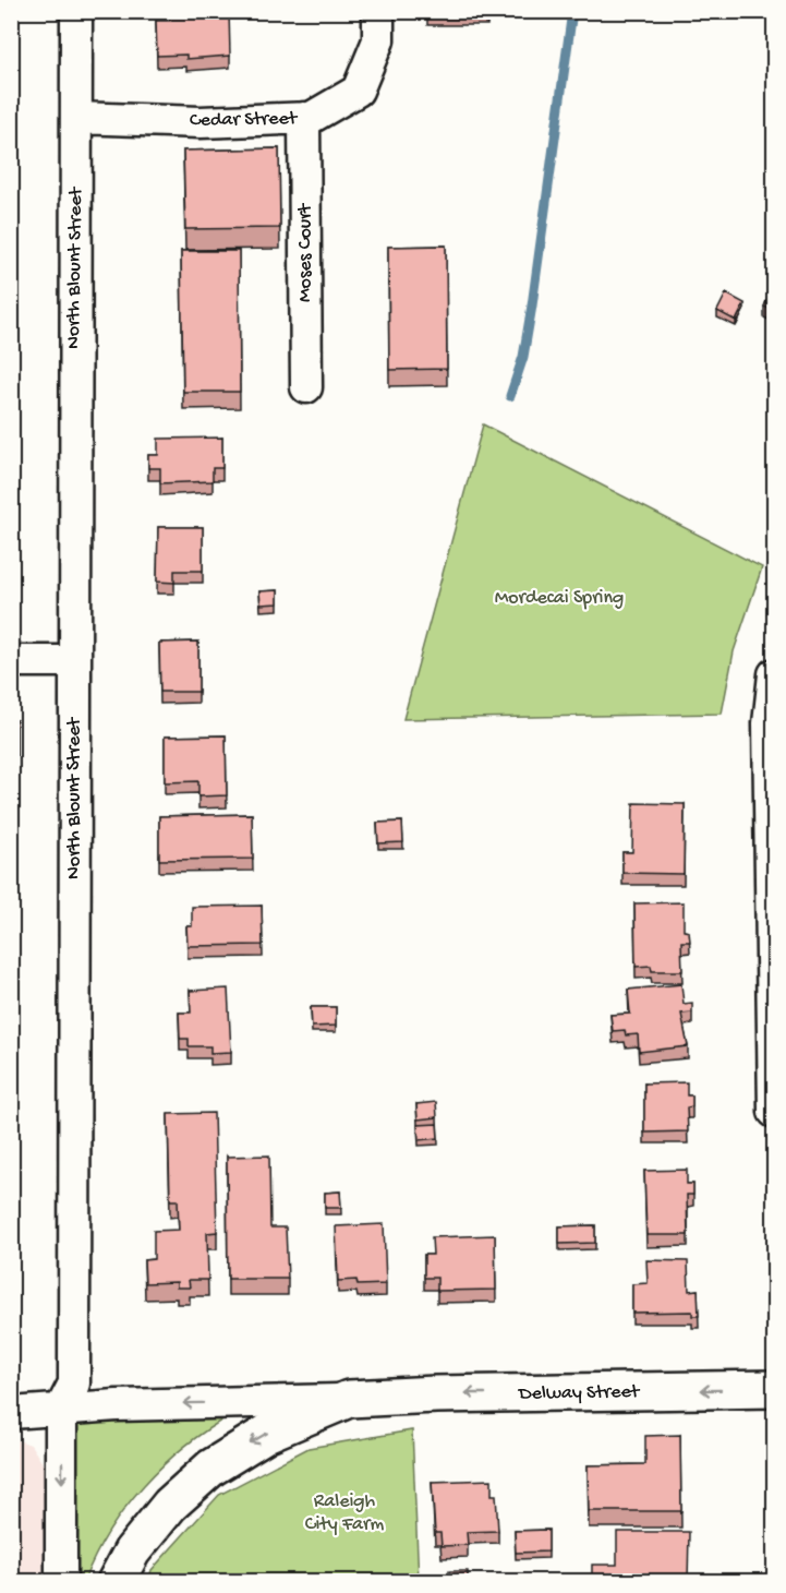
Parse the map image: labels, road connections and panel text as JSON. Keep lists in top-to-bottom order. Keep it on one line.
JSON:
{"streets":{"main road":["Delway Street"],"street":["Cedar Street","Moses Court","North Blount Street"]},"crossings":[["Cedar Street","Moses Court"],["Cedar Street","North Blount Street"],["North Blount Street","Delway Street"]],"one_way":["Delway Street"],"parks":["Mordecai Spring","Raleigh City Farm"]}
